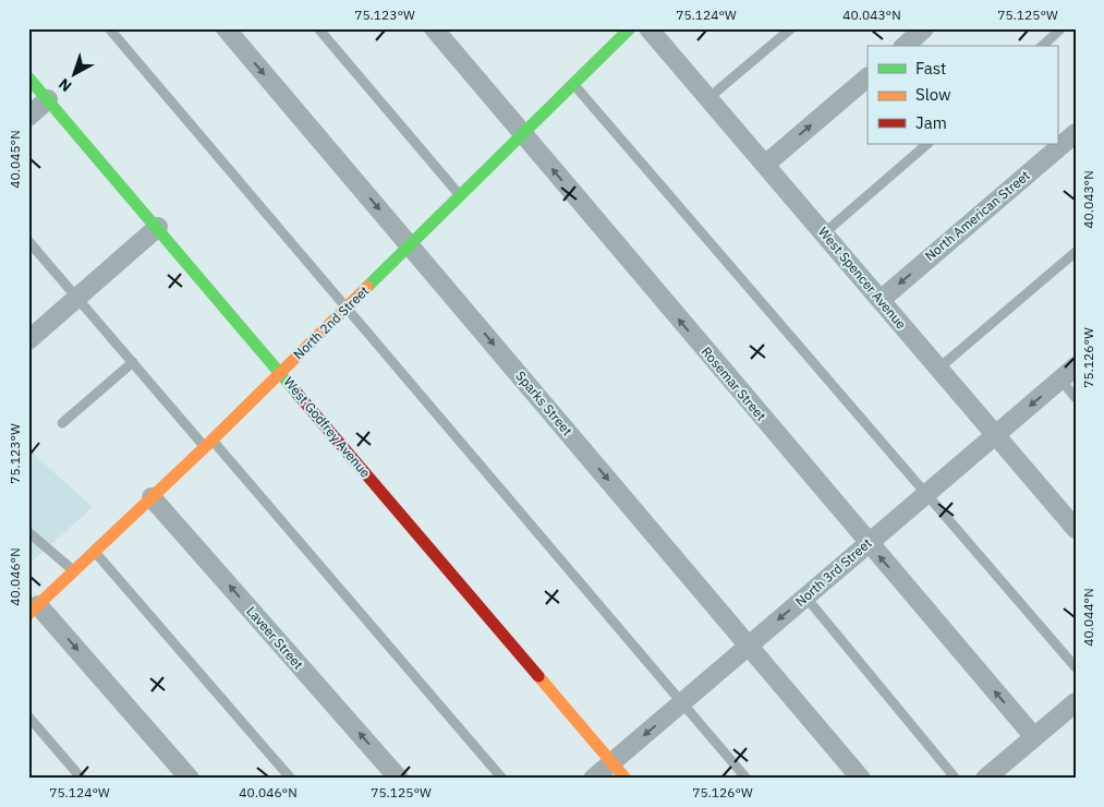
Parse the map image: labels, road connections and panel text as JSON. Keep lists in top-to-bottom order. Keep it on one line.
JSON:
{"streets":{"main road":["North 2nd Street","West Godfrey Avenue"],"street":["North American Street","West Spencer Avenue","Rosemar Street","Sparks Street","North 3rd Street","Laveer Street"]},"crossings":[["North American Street","West Spencer Avenue"],["West Spencer Avenue","North 3rd Street"],["North 2nd Street","Rosemar Street"],["North 2nd Street","Sparks Street"],["North 2nd Street","West Godfrey Avenue"],["North 2nd Street","Laveer Street"],["Rosemar Street","North 3rd Street"],["Sparks Street","North 3rd Street"],["West Godfrey Avenue","North 3rd Street"]],"one_way":["North American Street","Rosemar Street","Sparks Street","North 3rd Street"],"legend":["Fast","Slow","Jam"],"north":"bottom left","coordinates":["75.123°W","75.124°W","40.043°N","75.125°W","40.045°N","75.126°W","40.046°N","40.044°N"]}
